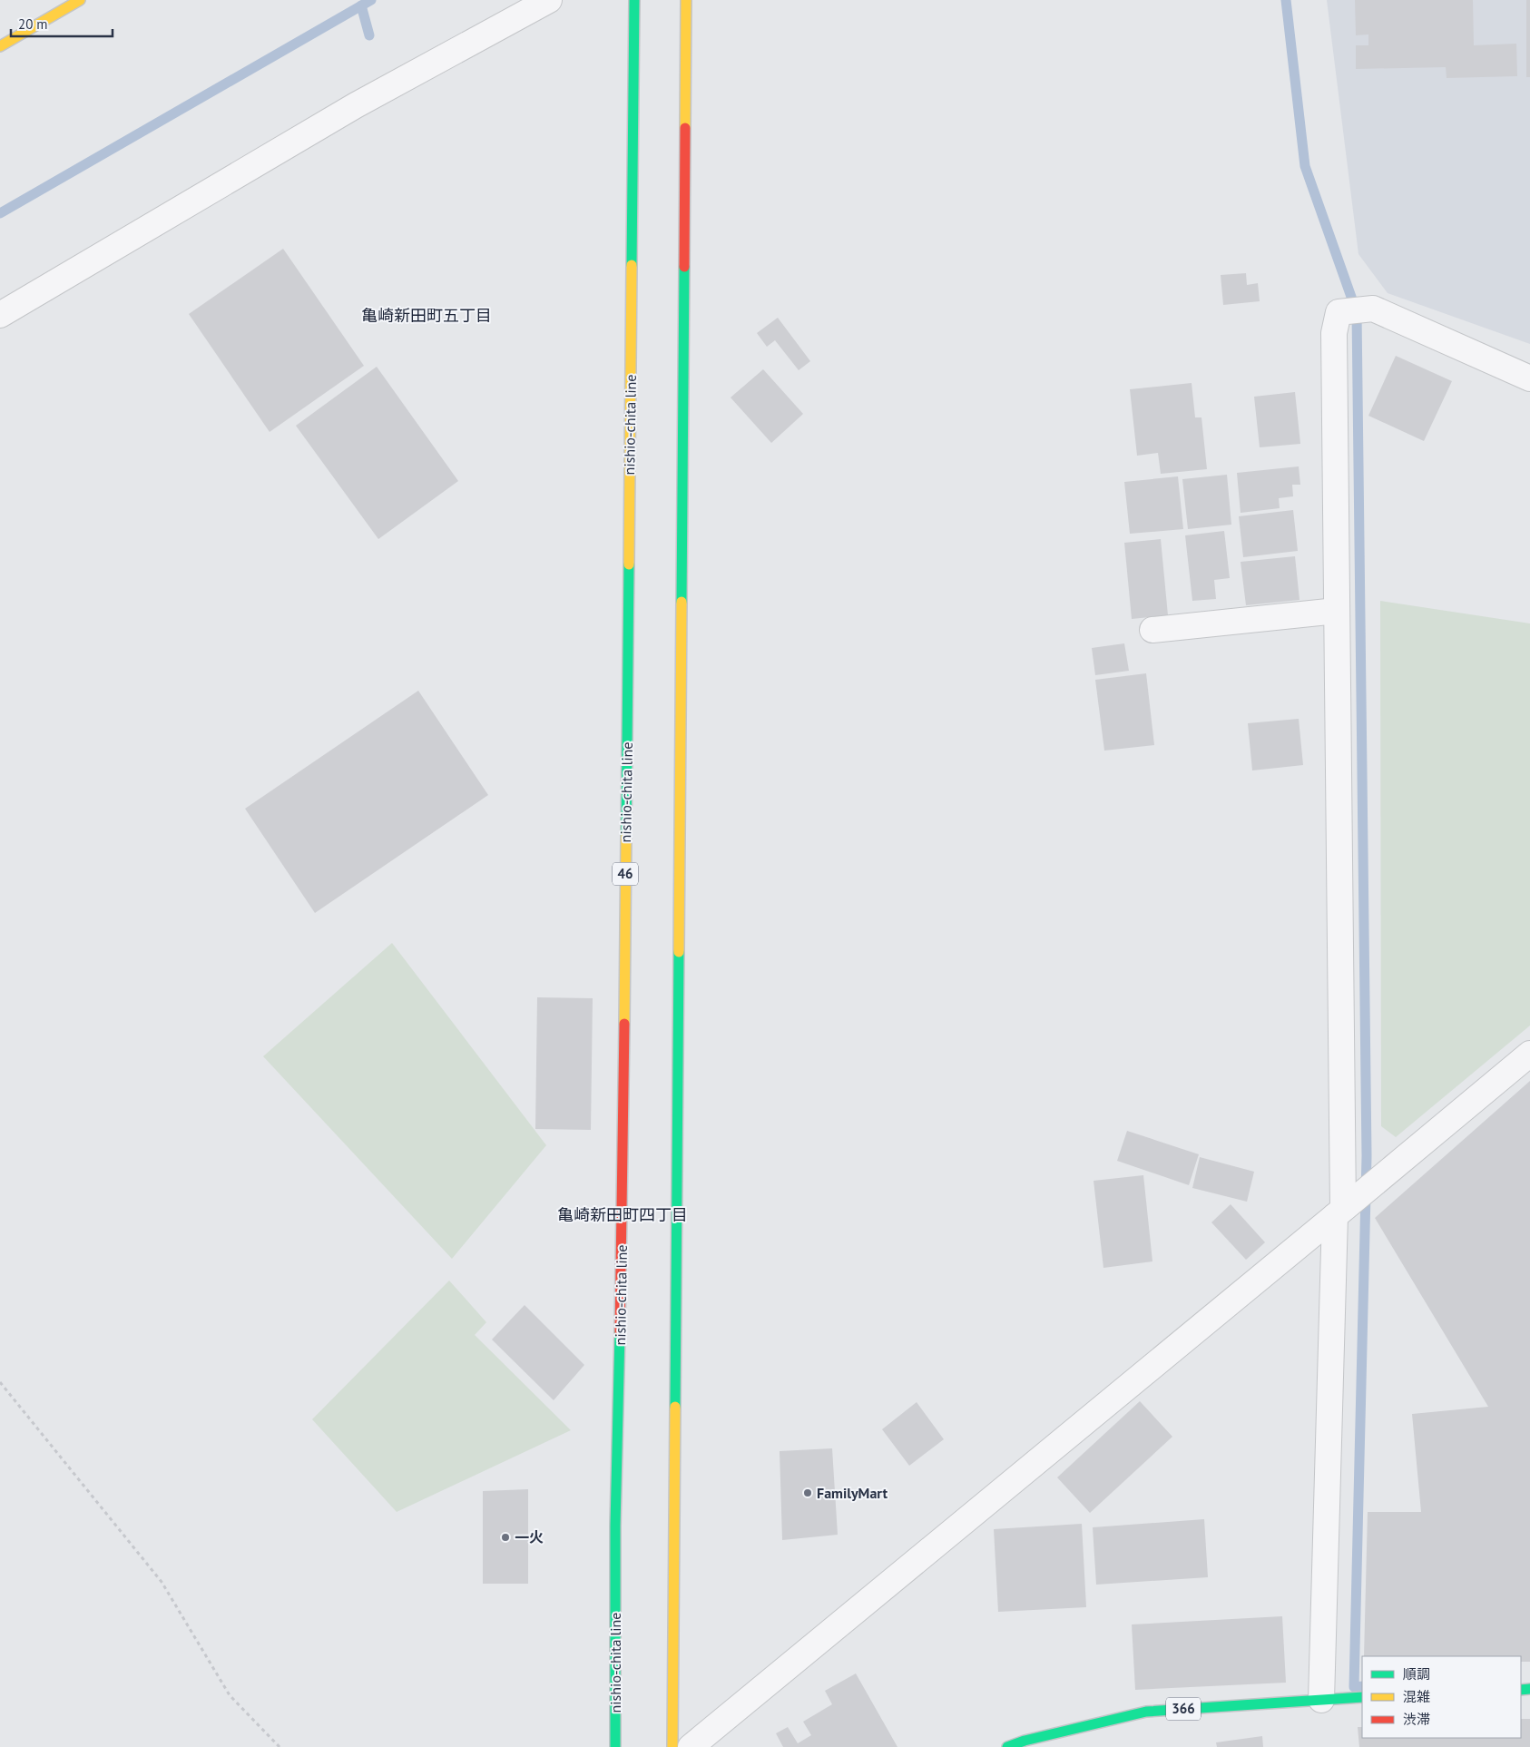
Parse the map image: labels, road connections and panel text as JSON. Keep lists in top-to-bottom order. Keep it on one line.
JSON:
{"streets":{"main road":["nishio-chita line","46","366"]},"districts":["亀崎新田町五丁目","亀崎新田町四丁目"],"places":["FamilyMart","一火"],"legend":["順調","混雑","渋滞"],"scale_bar":"20 m"}
